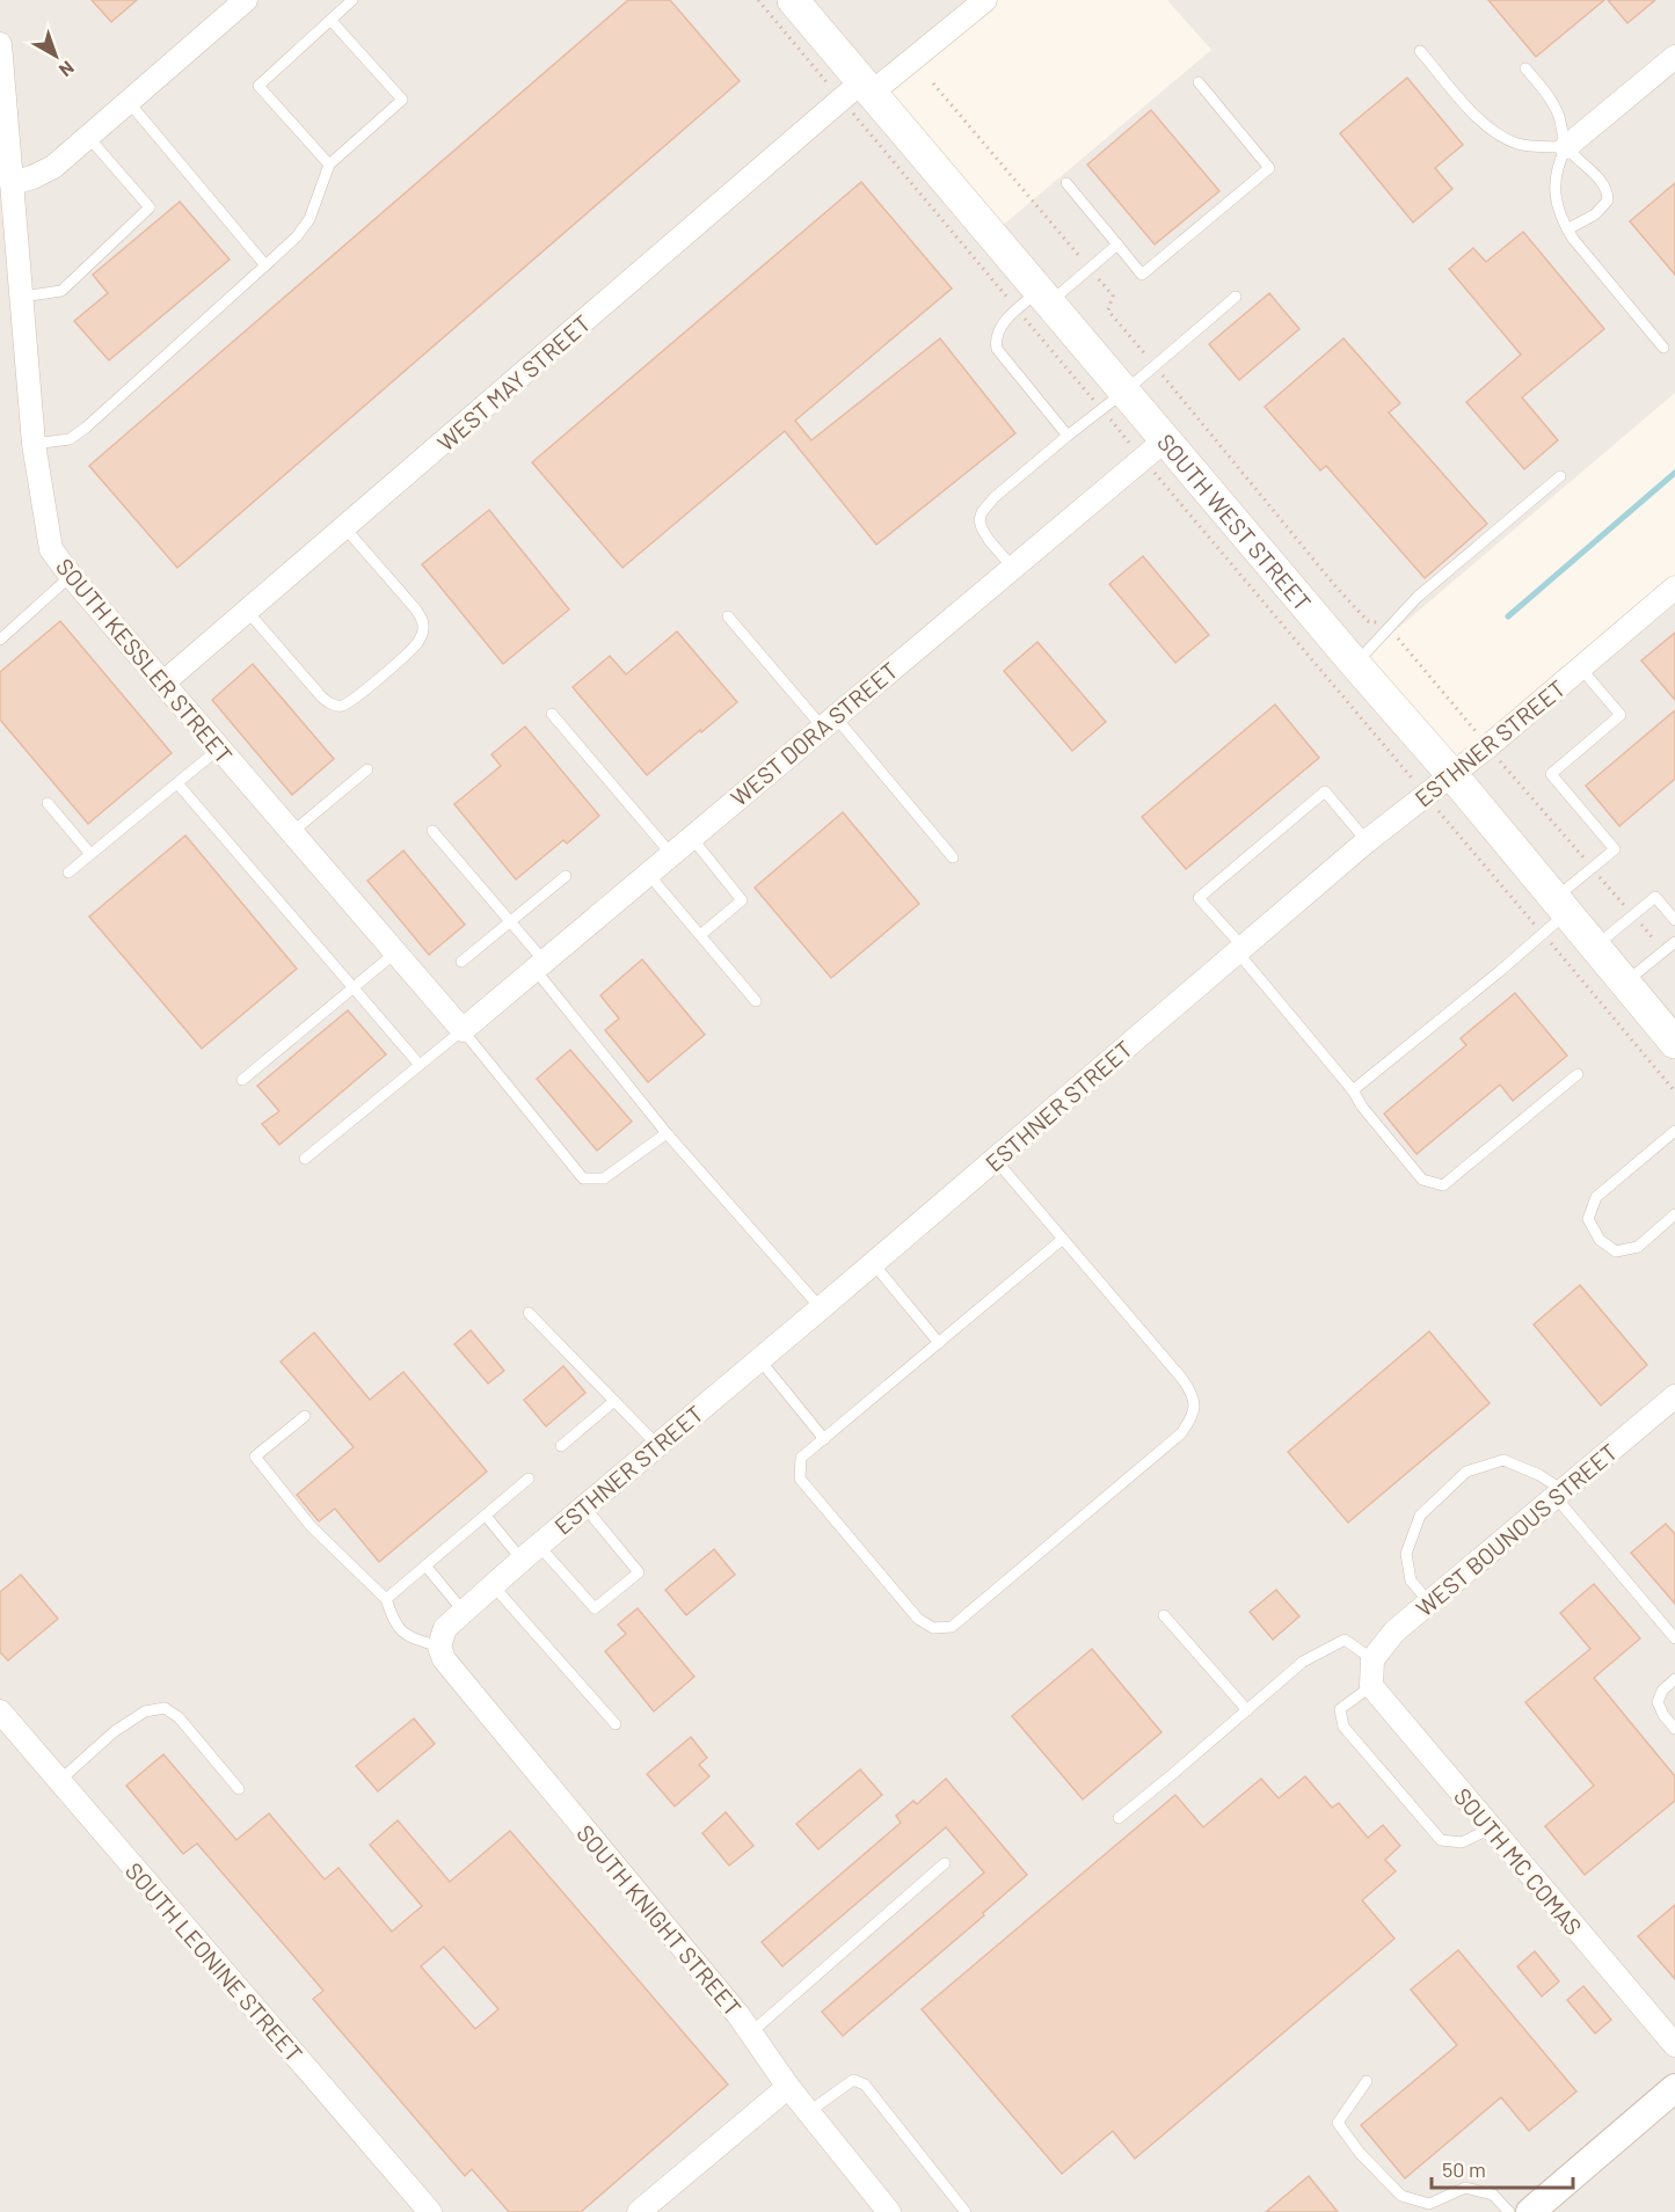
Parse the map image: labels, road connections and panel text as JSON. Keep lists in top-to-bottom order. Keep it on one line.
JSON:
{"streets":{"main road":["SOUTH WEST STREET"],"street":["WEST MAY STREET","SOUTH KESSLER STREET","WEST DORA STREET","ESTHNER STREET","WEST BOUNOUS STREET","SOUTH MC COMAS","SOUTH KNIGHT STREET","SOUTH LEONINE STREET"]},"crossings":[["WEST MAY STREET","SOUTH WEST STREET"],["WEST MAY STREET","SOUTH KESSLER STREET"],["SOUTH WEST STREET","WEST DORA STREET"],["SOUTH WEST STREET","ESTHNER STREET"],["SOUTH KESSLER STREET","WEST DORA STREET"],["ESTHNER STREET","SOUTH KNIGHT STREET"],["WEST BOUNOUS STREET","SOUTH MC COMAS"]],"scale_bar":"50 m","north":"bottom right"}
